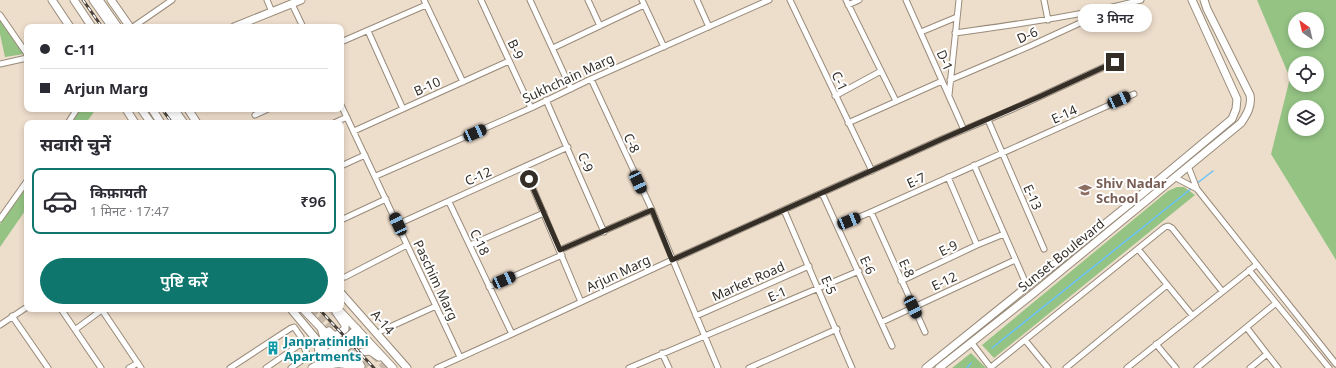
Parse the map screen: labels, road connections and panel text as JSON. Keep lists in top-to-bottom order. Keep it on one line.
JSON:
{"streets":{"main road":["Sunset Boulevard","A-14"],"street":["D-6","B-9","D-1","Sukhchain Marg","C-1","B-10","E-14","C-8","C-9","C-12","E-7","E-13","C-18","E-9","E-6","E-8","Arjun Marg","Paschim Marg","Market Road","E-12","E-5","E-1"]},"crossings":[["B-9","Sukhchain Marg"],["B-9","B-10"],["D-1","Arjun Marg"],["Sukhchain Marg","C-8"],["Sukhchain Marg","C-9"],["Sukhchain Marg","Paschim Marg"],["C-1","Arjun Marg"],["B-10","Paschim Marg"],["E-14","E-7"],["E-14","E-13"],["C-8","Arjun Marg"],["C-8","Market Road"],["C-8","E-1"],["C-9","C-12"],["C-12","C-18"],["C-12","Paschim Marg"],["E-7","E-13"],["E-7","E-6"],["E-7","E-8"],["E-13","Arjun Marg"],["C-18","Arjun Marg"],["E-9","E-8"],["E-6","Arjun Marg"],["E-6","E-12"],["E-6","E-1"],["E-8","E-12"],["Arjun Marg","Paschim Marg"],["Arjun Marg","E-5"],["Market Road","E-5"],["E-5","E-1"]],"places":{"school or university":["Shiv Nadar School"],"building":["Janpratinidhi Apartments"]},"north":"top left","page":{"bubble":"3 मिनट","banner":["C-11","Arjun Marg"],"heading":"सवारी चुनें","list":[{"name":"किफ़ायती","note":"1 मिनट · 17:47","value":"₹96"}],"buttons":"पुष्टि करें"}}
